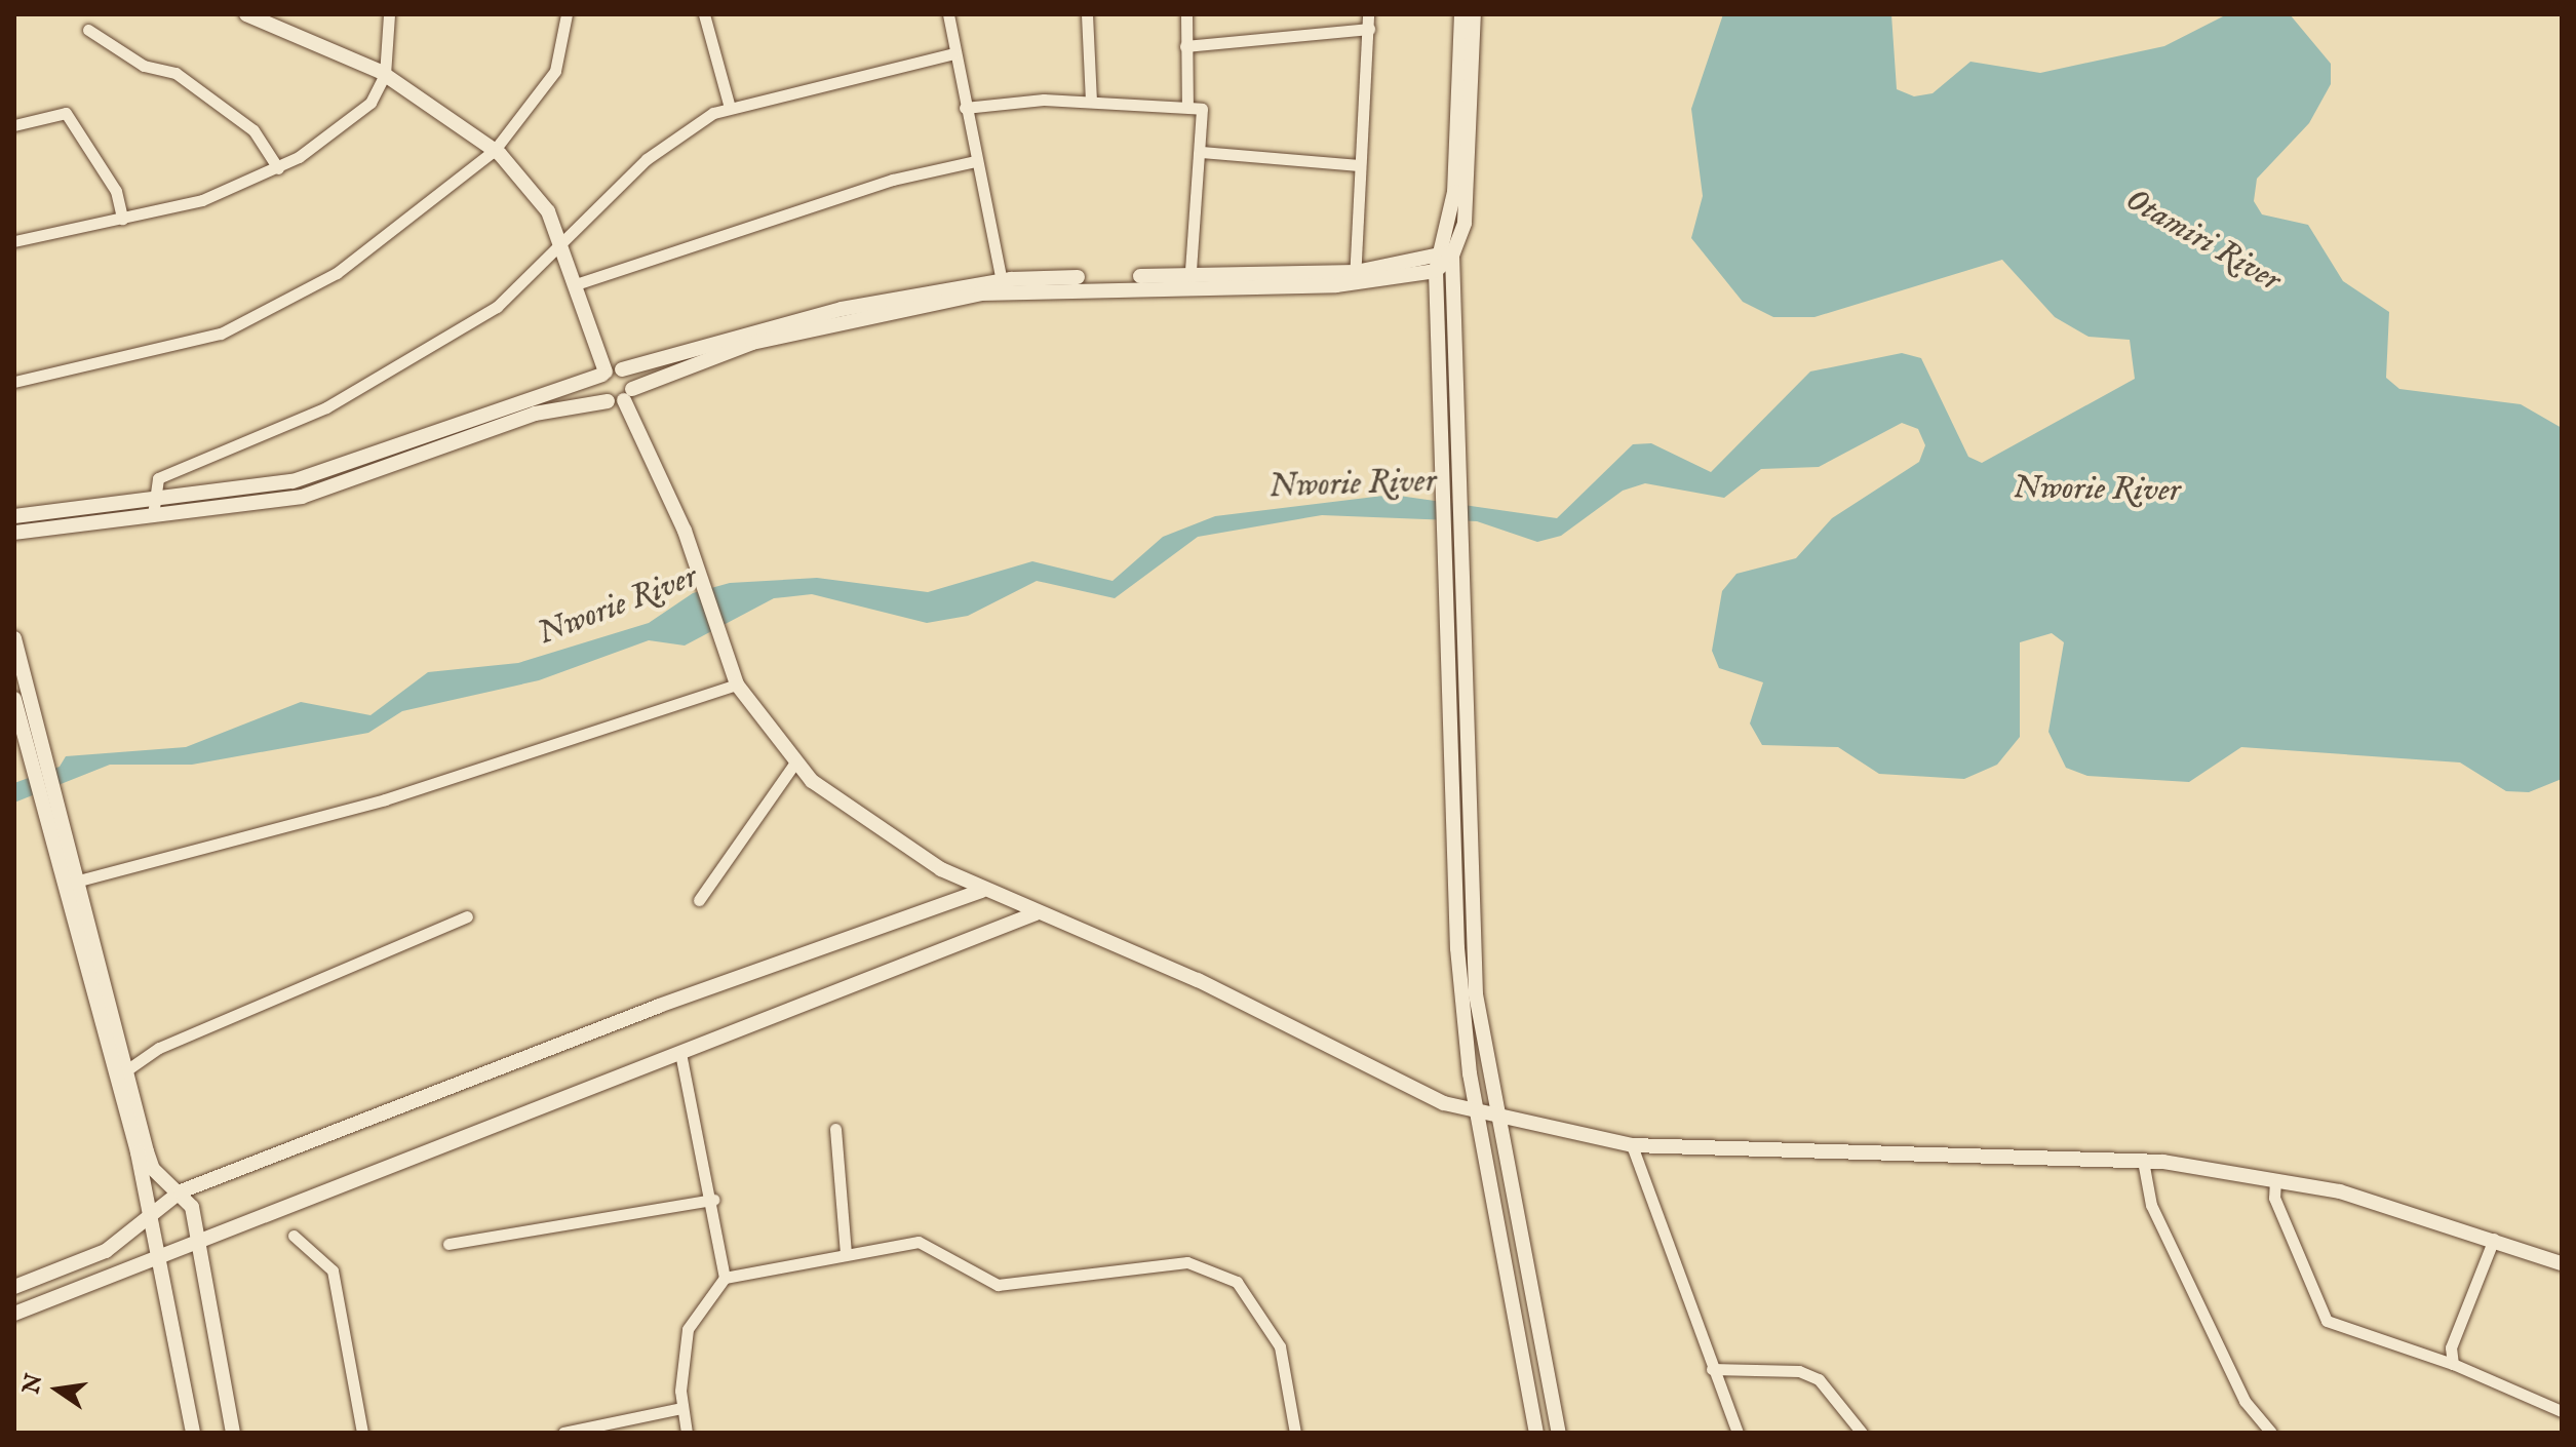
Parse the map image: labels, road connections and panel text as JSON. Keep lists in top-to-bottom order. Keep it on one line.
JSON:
{"water":["Otamiri River","Nworie River"],"north":"left"}
